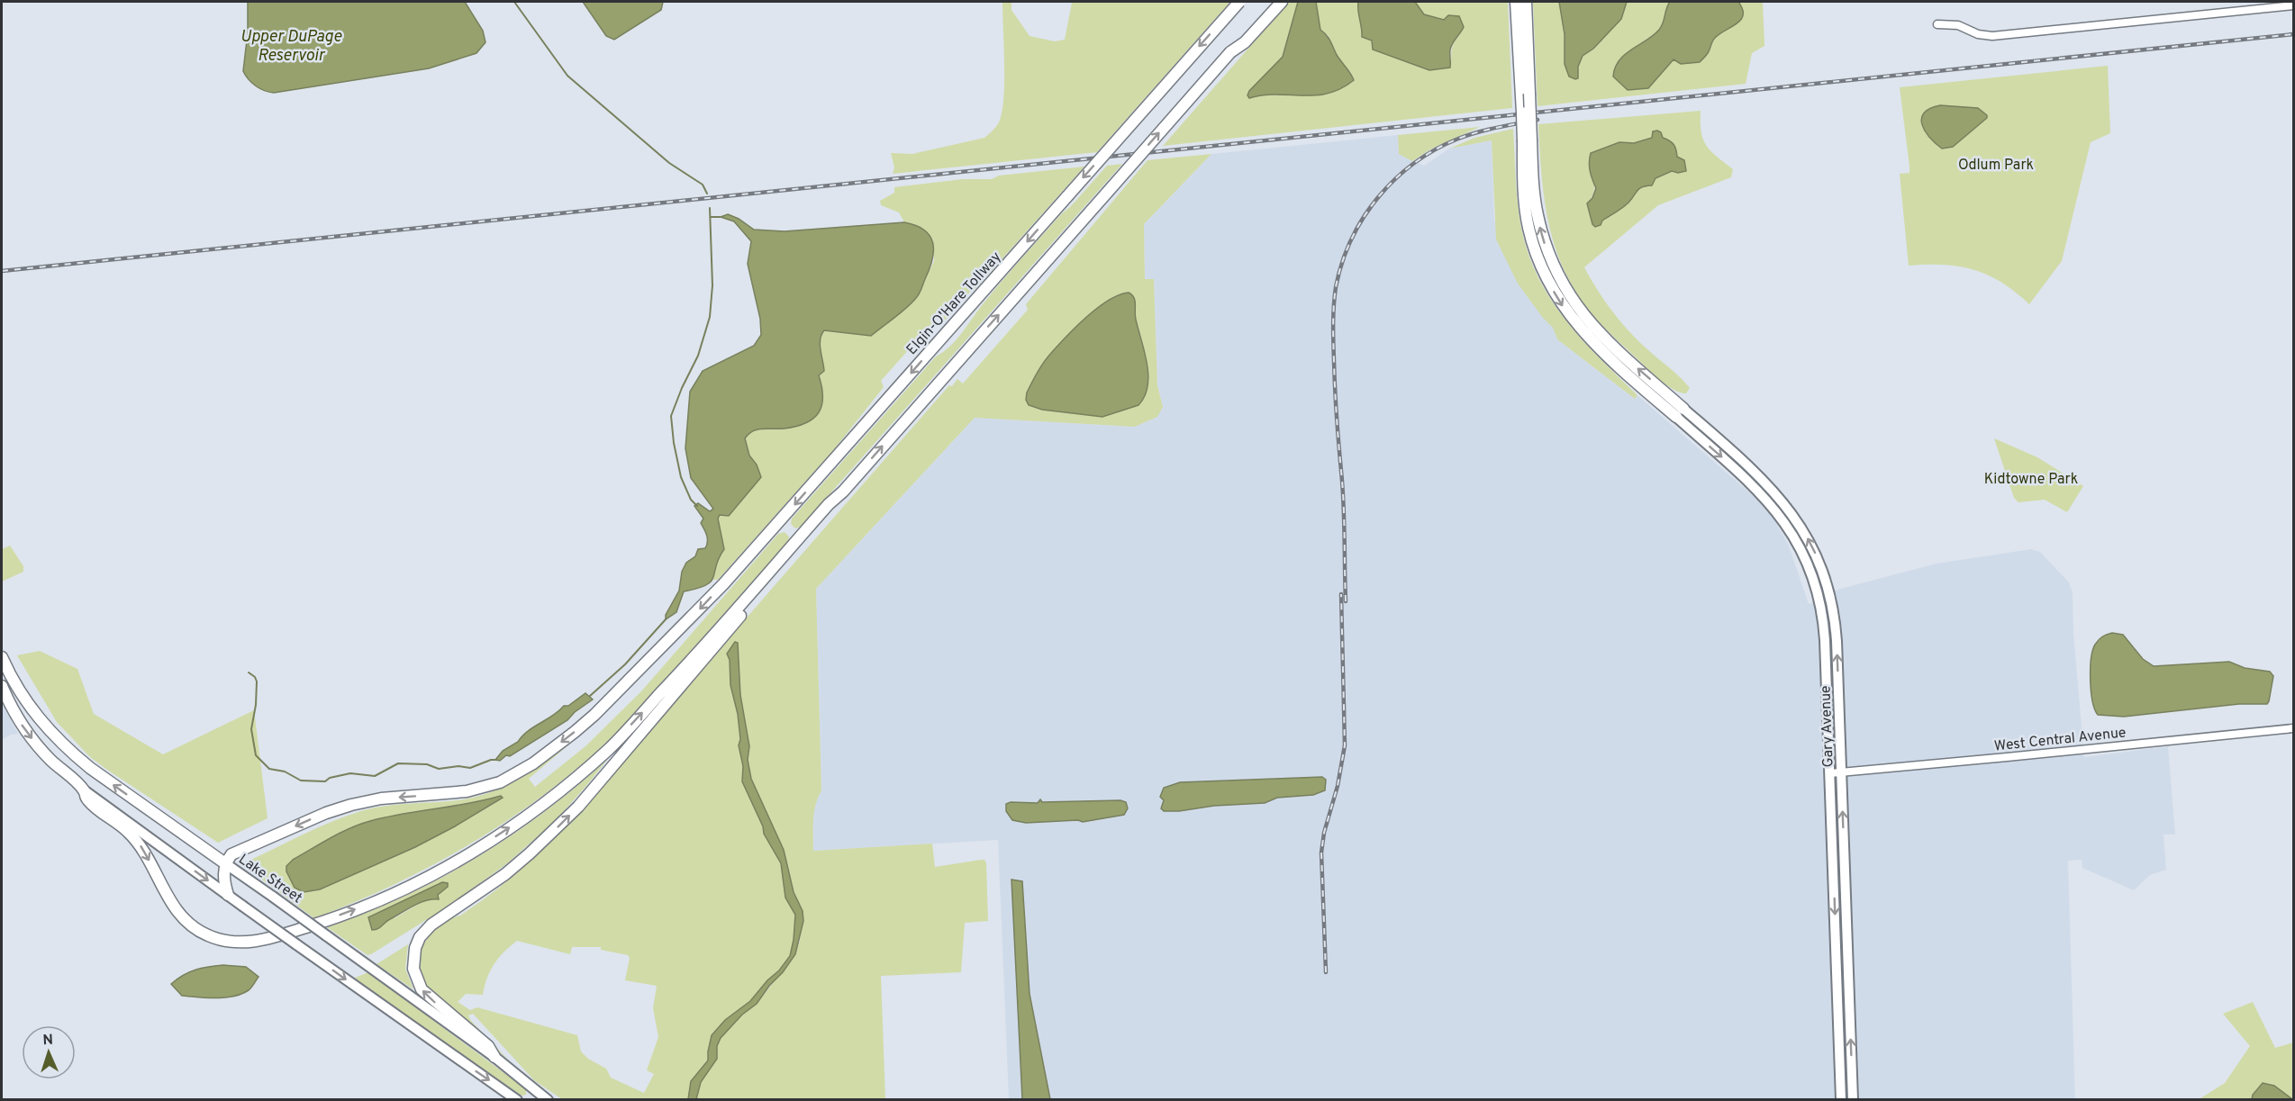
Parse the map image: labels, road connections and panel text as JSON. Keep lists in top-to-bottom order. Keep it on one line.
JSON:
{"streets":{"highway":["Elgin-O'Hare Tollway","Lake Street"],"main road":["Gary Avenue"],"street":["West Central Avenue"]},"crossings":[["Elgin-O'Hare Tollway","Lake Street"],["Gary Avenue","West Central Avenue"]],"water":["Upper DuPage Reservoir"],"parks":["Odlum Park","Kidtowne Park"],"north":"top"}
